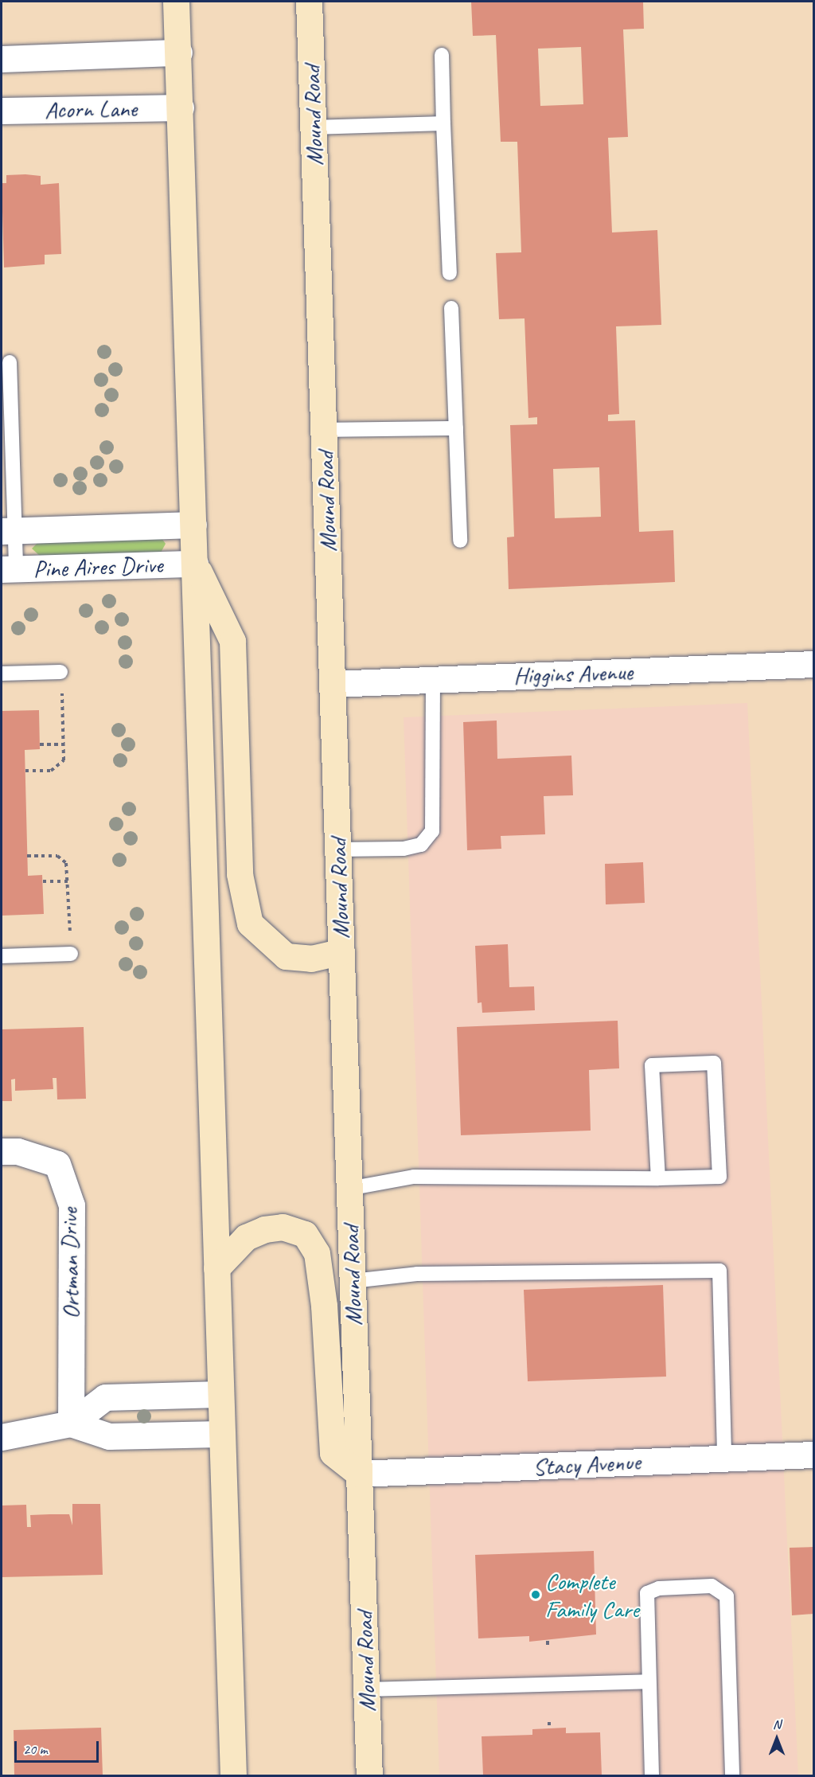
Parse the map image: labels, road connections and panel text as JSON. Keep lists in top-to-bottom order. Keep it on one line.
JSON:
{"streets":{"main road":["Mound Road"],"street":["Acorn Lane","Pine Aires Drive","Higgins Avenue","Ortman Drive","Stacy Avenue"]},"crossings":[["Mound Road","Higgins Avenue"],["Mound Road","Stacy Avenue"]],"places":["Complete Family Care"],"scale_bar":"20 m","north":"top"}
